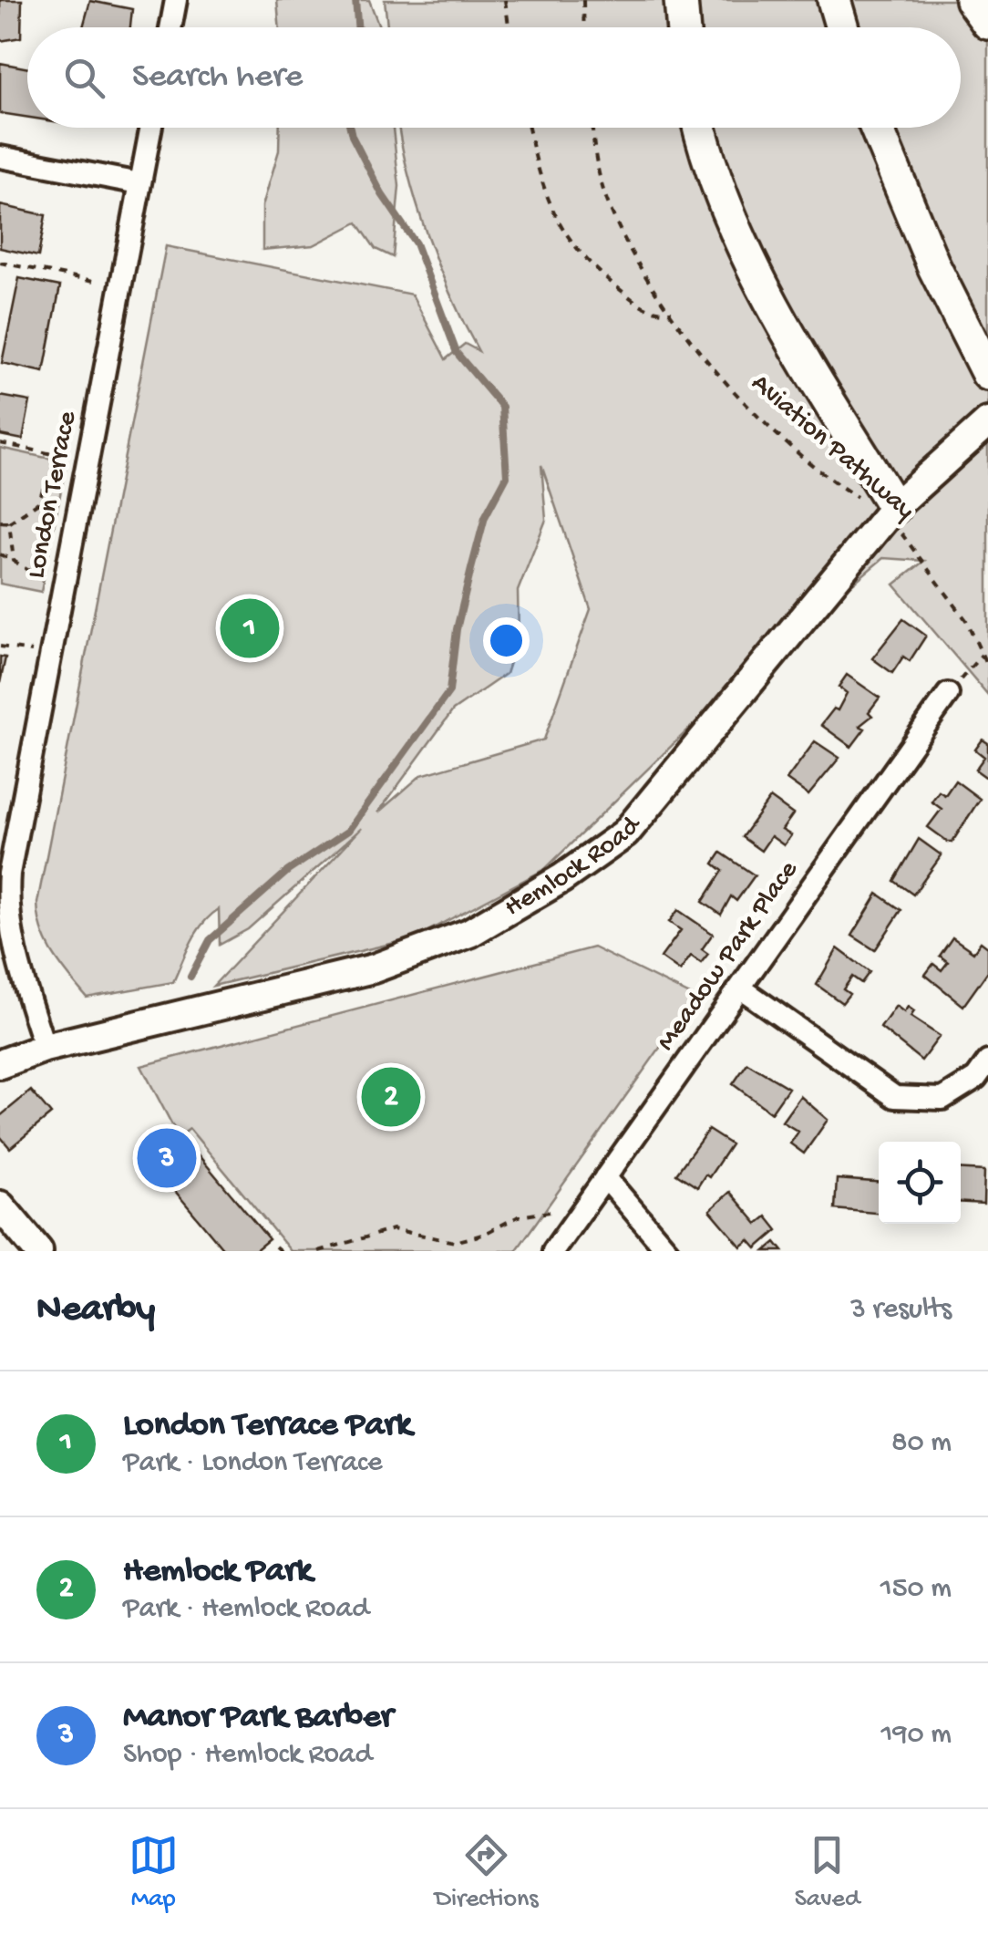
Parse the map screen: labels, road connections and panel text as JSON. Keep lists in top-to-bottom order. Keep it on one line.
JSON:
{"streets":{"street":["London Terrace","Hemlock Road","Meadow Park Place"],"path":["Aviation Pathway"]},"crossings":[["Aviation Pathway","Hemlock Road"],["London Terrace","Hemlock Road"]],"page":{"search":"Search here","pins":["1","2","3"],"heading":["Nearby","3 results"],"list":[{"mark":"1","name":"London Terrace Park","note":"Park · London Terrace","value":"80 m"},{"mark":"2","name":"Hemlock Park","note":"Park · Hemlock Road","value":"150 m"},{"mark":"3","name":"Manor Park Barber","note":"Shop · Hemlock Road","value":"190 m"}],"nav":["Map","Directions","Saved"]}}
